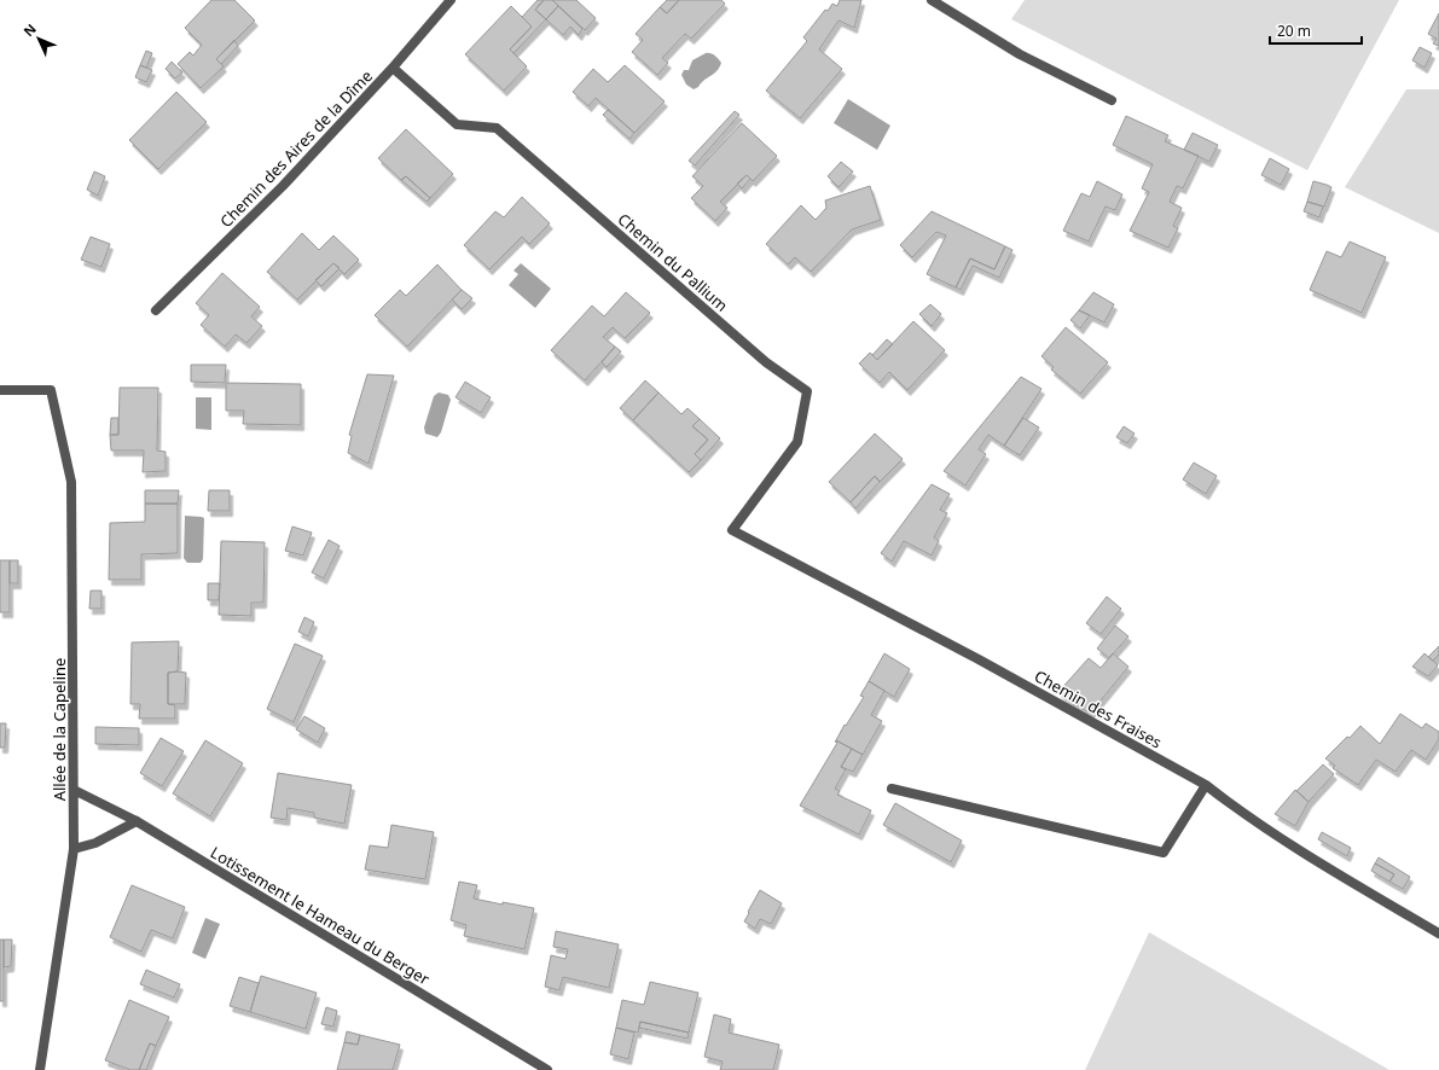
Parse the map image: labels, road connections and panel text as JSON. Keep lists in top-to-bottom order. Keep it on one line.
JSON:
{"streets":{"street":["Chemin des Aires de la Dîme","Chemin du Pallium","Chemin des Fraises","Allée de la Capeline","Lotissement le Hameau du Berger"]},"crossings":[["Chemin des Aires de la Dîme","Chemin du Pallium"],["Chemin du Pallium","Chemin des Fraises"],["Allée de la Capeline","Lotissement le Hameau du Berger"]],"scale_bar":"20 m","north":"top left"}
